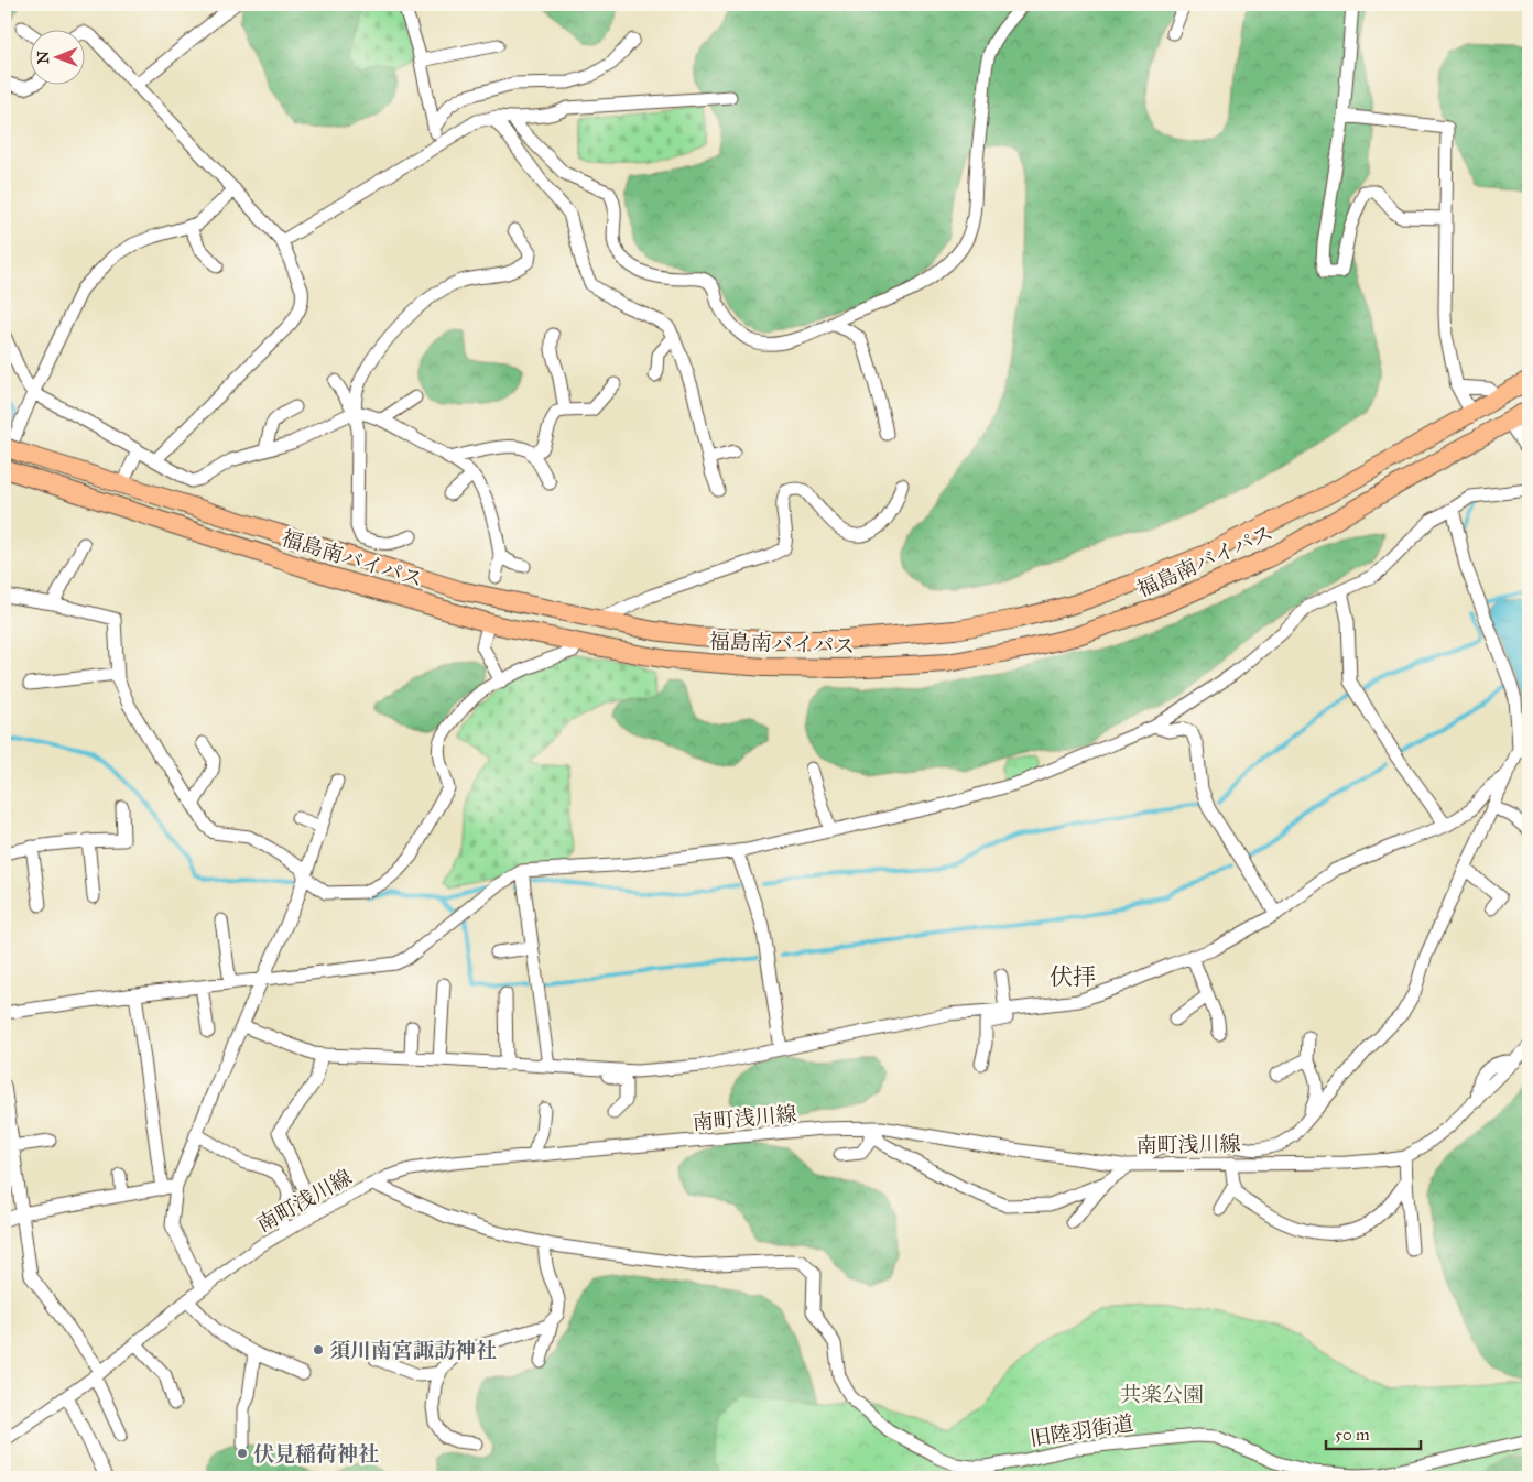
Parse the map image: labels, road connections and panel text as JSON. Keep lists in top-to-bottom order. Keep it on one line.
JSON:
{"streets":{"highway":["福島南バイパス"],"street":["南町浅川線","旧陸羽街道"]},"crossings":[["南町浅川線","旧陸羽街道"]],"districts":["伏拝"],"parks":["共楽公園"],"places":["須川南宮諏訪神社","伏見稲荷神社"],"scale_bar":"50 m","north":"left"}
